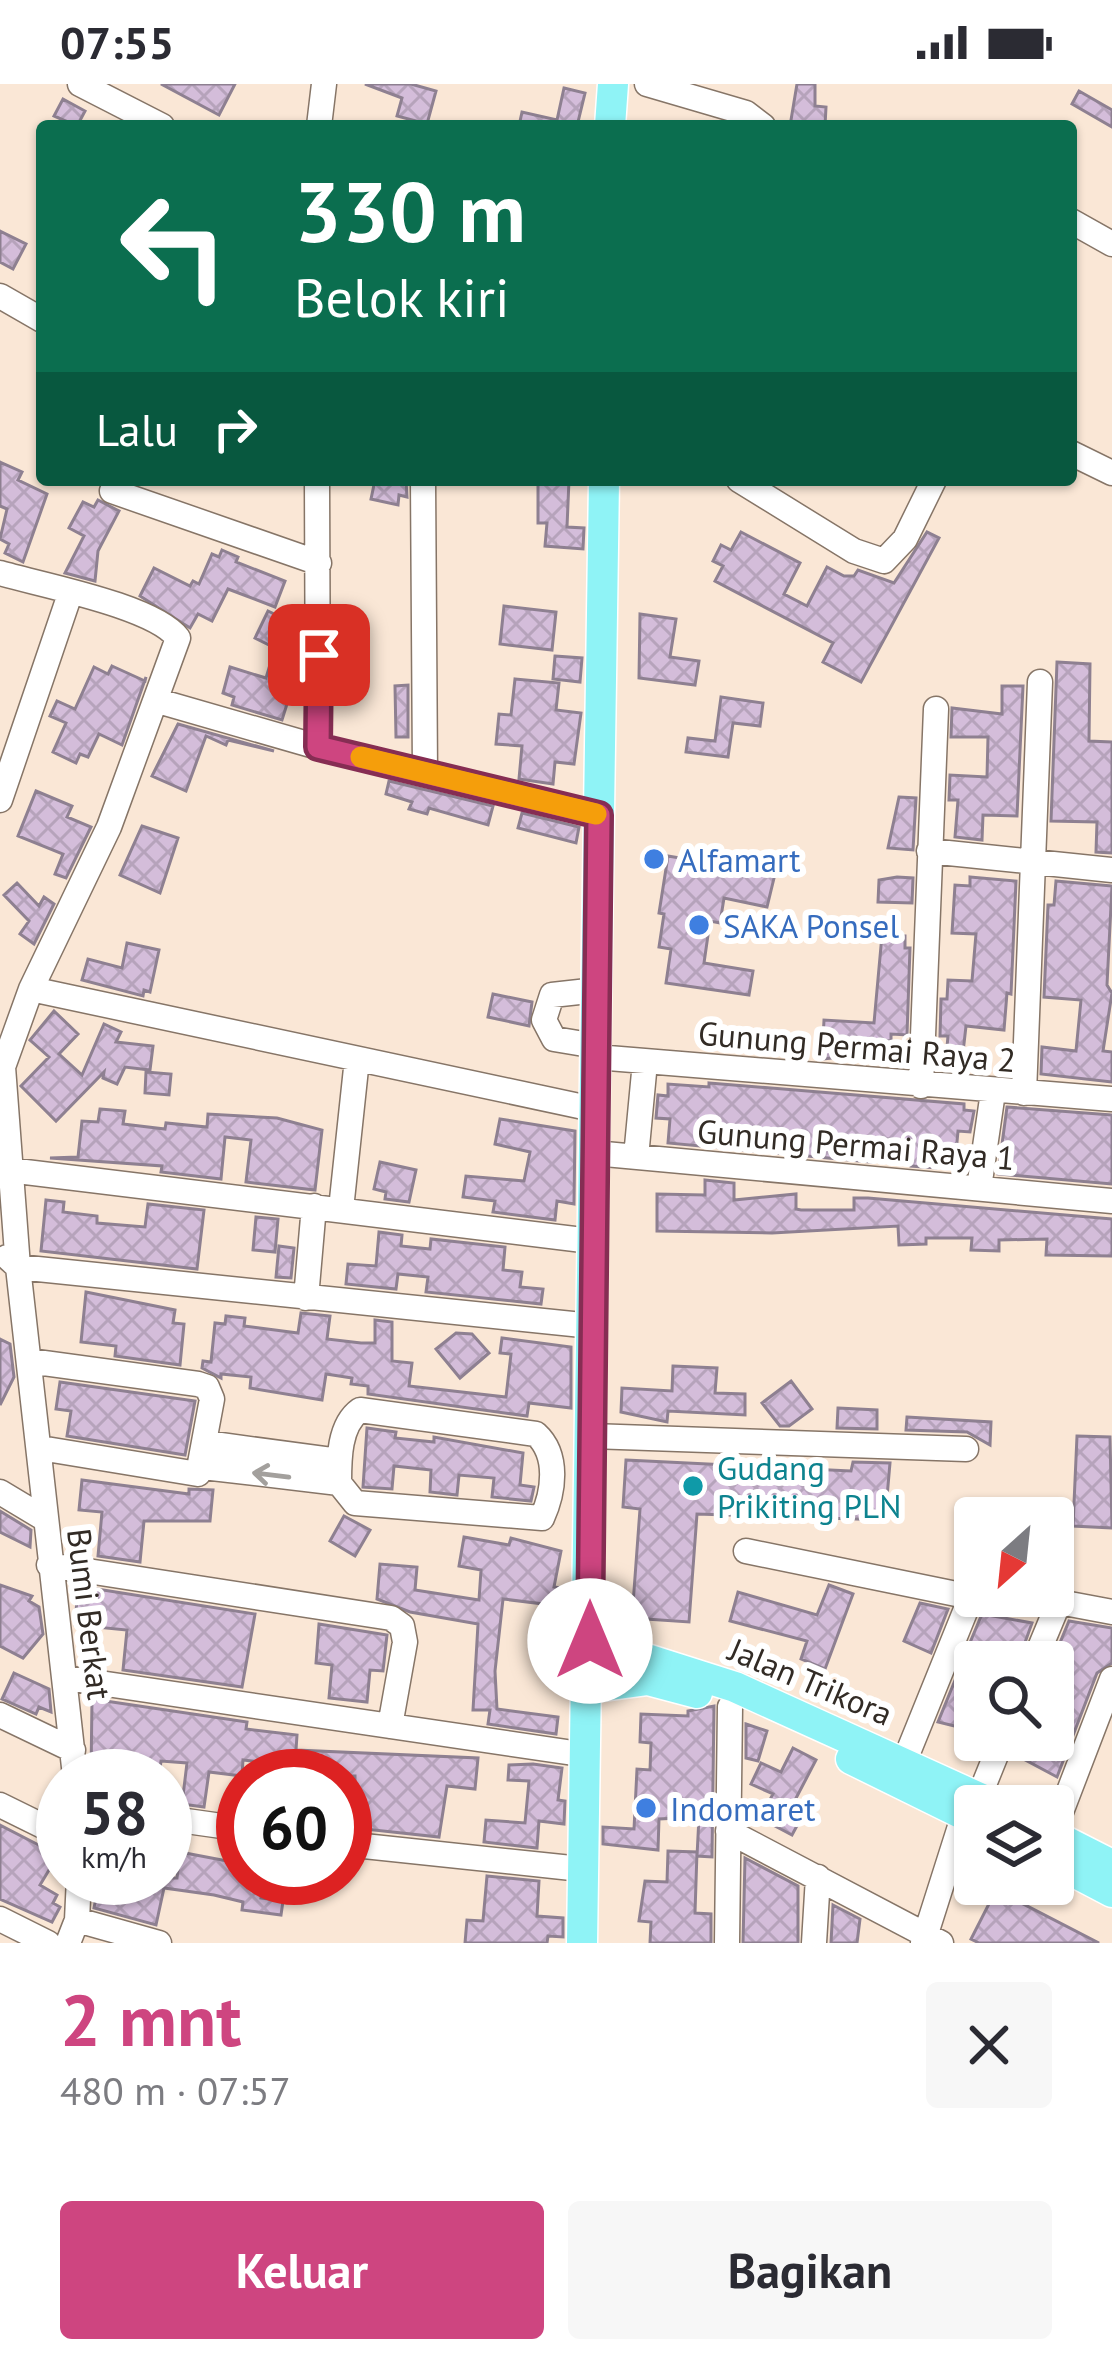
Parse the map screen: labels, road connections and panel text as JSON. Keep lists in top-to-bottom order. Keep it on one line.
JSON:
{"streets":{"main road":["Jalan Trikora"],"street":["Gunung Permai Raya 2","Gunung Permai Raya 1","Bumi Berkat"]},"places":["Alfamart","SAKA Ponsel","Gudang Prikiting PLN","Indomaret"],"north":"bottom left","page":{"status":"07:55","turn":["330 m","Belok kiri"],"then":"Lalu","speed":"58 km/h","limit":"60","heading":["2 mnt","480 m · 07:57"],"buttons":["Keluar","Bagikan"]}}
